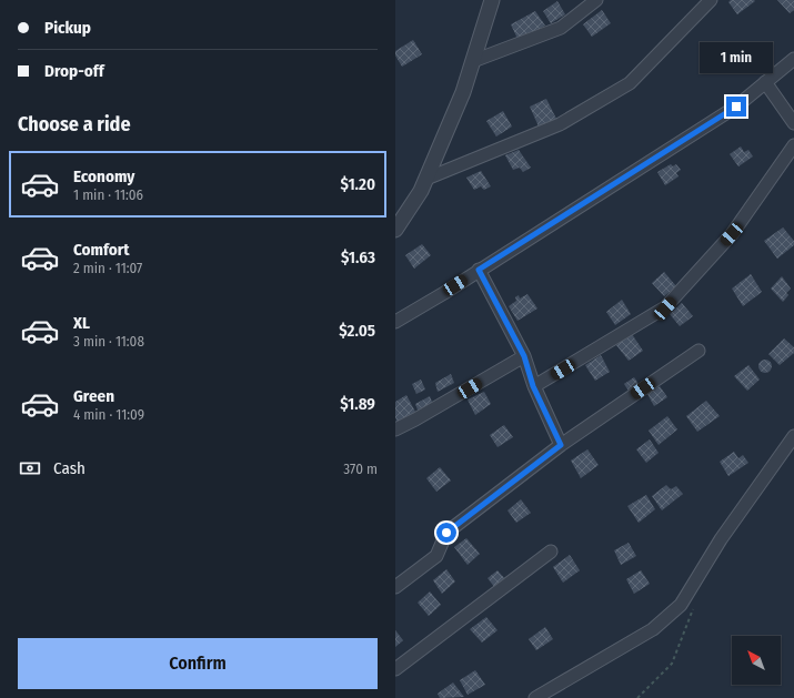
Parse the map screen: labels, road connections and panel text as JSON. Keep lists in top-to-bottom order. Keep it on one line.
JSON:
{"north":"top left","page":{"banner":["Pickup","Drop-off"],"bubble":"1 min","heading":"Choose a ride","list":[{"name":"Economy","note":"1 min · 11:06","value":"$1.20"},{"name":"Comfort","note":"2 min · 11:07","value":"$1.63"},{"name":"XL","note":"3 min · 11:08","value":"$2.05"},{"name":"Green","note":"4 min · 11:09","value":"$1.89"}],"pay":["Cash","370 m"],"buttons":"Confirm"}}
